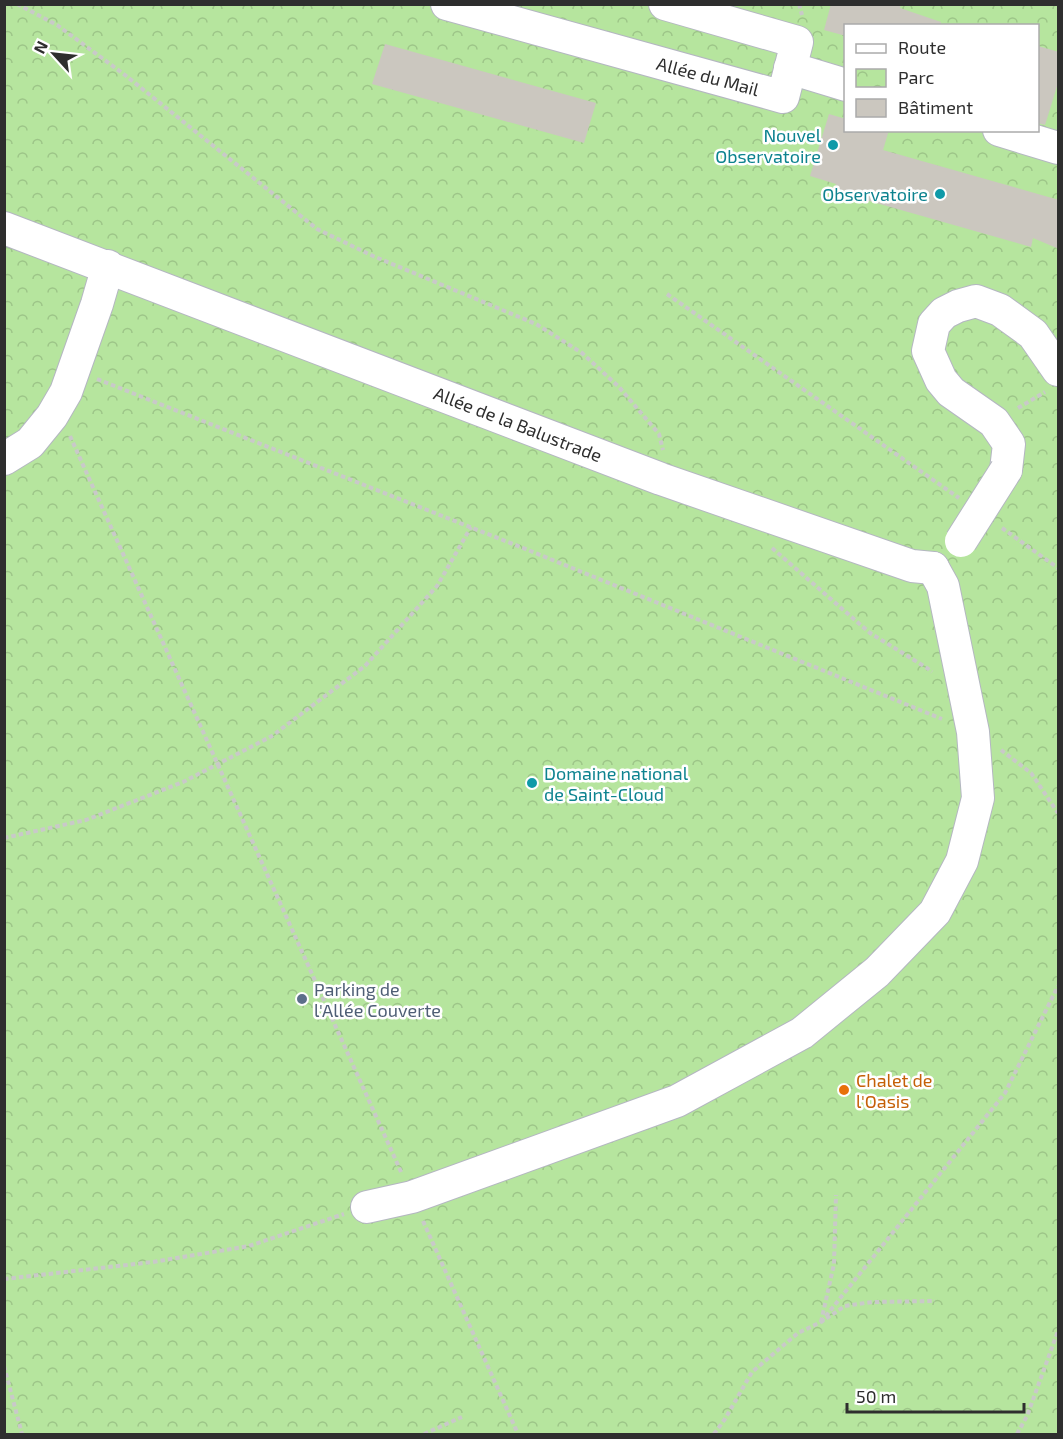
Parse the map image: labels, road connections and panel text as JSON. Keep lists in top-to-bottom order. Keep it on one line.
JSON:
{"streets":{"street":["Allée du Mail","Allée de la Balustrade"]},"places":["Nouvel Observatoire","Observatoire","Domaine national de Saint-Cloud","Parking de l'Allée Couverte","Chalet de l'Oasis"],"legend":["Route","Parc","Bâtiment"],"scale_bar":"50 m","north":"top left"}
